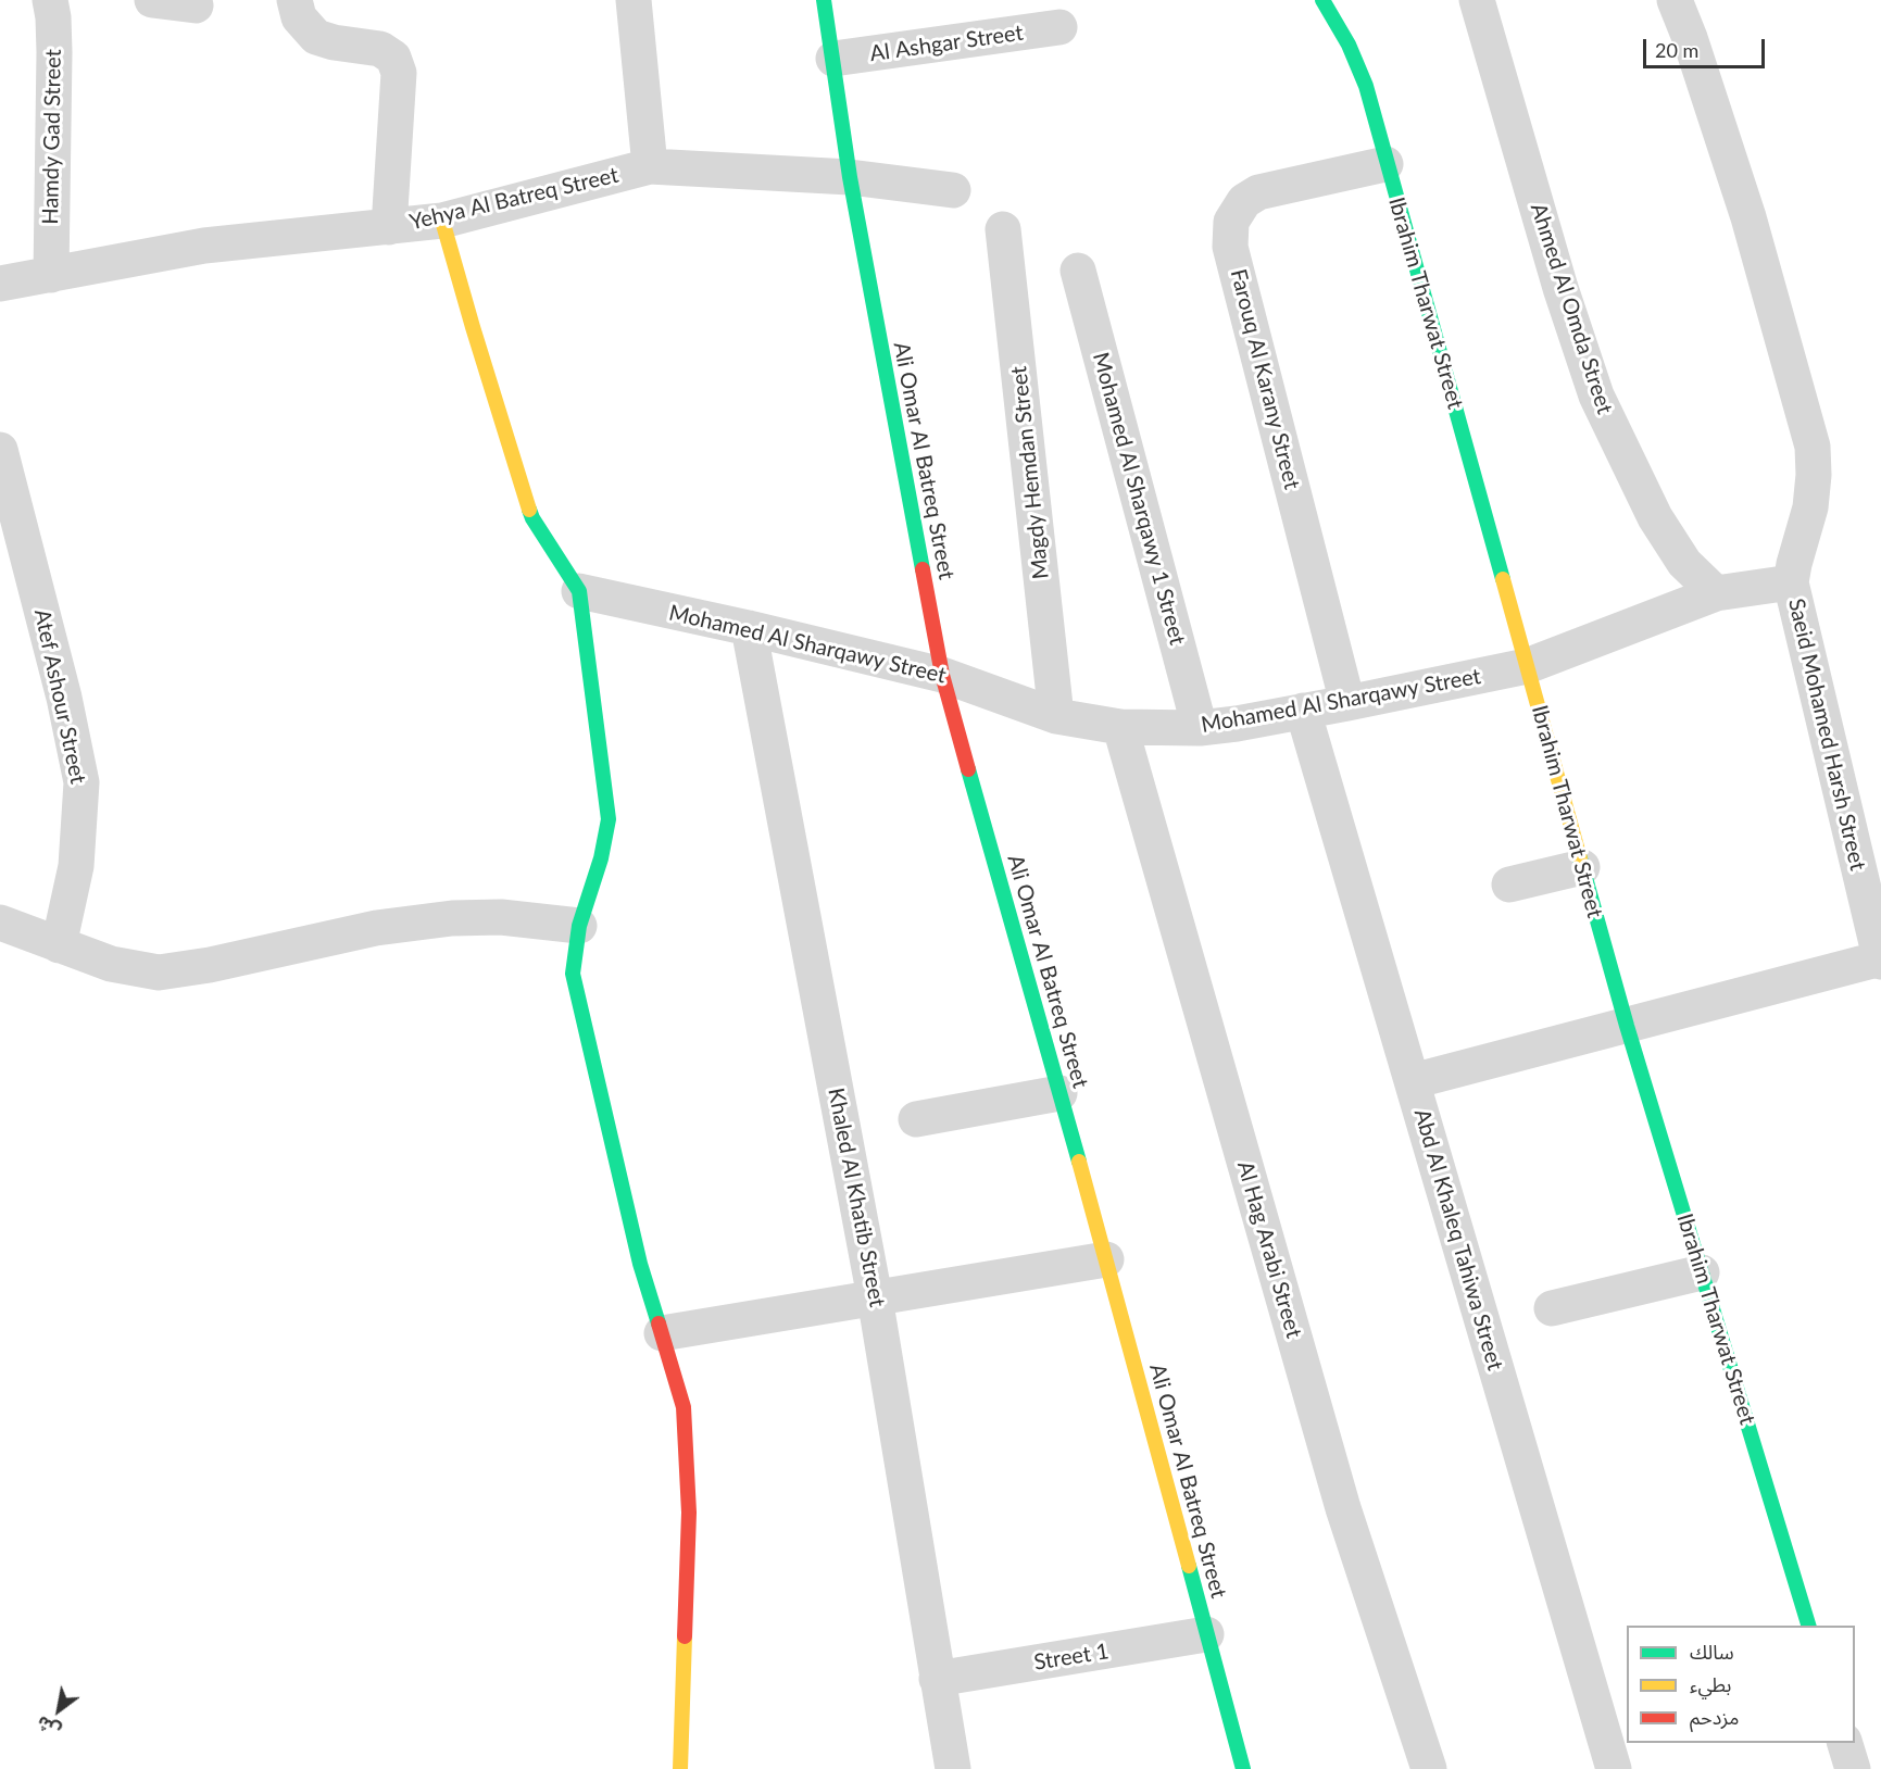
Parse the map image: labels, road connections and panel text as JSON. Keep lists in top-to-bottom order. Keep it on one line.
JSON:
{"streets":{"street":["Al Ashgar Street","Hamdy Gad Street","Yehya Al Batreq Street","Ibrahim Tharwat Street","Ahmed Al Omda Street","Farouq Al Karany Street","Ali Omar Al Batreq Street","Magdy Hemdan Street","Mohamed Al Sharqawy 1 Street","Mohamed Al Sharqawy Street","Atef Ashour Street","Saeid Mohamed Harsh Street","Khaled Al Khatib Street","Abd Al Khaleq Tahiwa Street","Al Hag Arabi Street","Street 1"]},"crossings":[["Al Ashgar Street","Ali Omar Al Batreq Street"],["Hamdy Gad Street","Yehya Al Batreq Street"],["Yehya Al Batreq Street","Ali Omar Al Batreq Street"],["Ibrahim Tharwat Street","Farouq Al Karany Street"],["Ibrahim Tharwat Street","Mohamed Al Sharqawy Street"],["Ahmed Al Omda Street","Mohamed Al Sharqawy Street"],["Farouq Al Karany Street","Mohamed Al Sharqawy Street"],["Ali Omar Al Batreq Street","Mohamed Al Sharqawy Street"],["Ali Omar Al Batreq Street","Street 1"],["Magdy Hemdan Street","Mohamed Al Sharqawy Street"],["Mohamed Al Sharqawy 1 Street","Mohamed Al Sharqawy Street"],["Mohamed Al Sharqawy Street","Saeid Mohamed Harsh Street"],["Mohamed Al Sharqawy Street","Khaled Al Khatib Street"],["Mohamed Al Sharqawy Street","Abd Al Khaleq Tahiwa Street"],["Mohamed Al Sharqawy Street","Al Hag Arabi Street"],["Khaled Al Khatib Street","Street 1"]],"legend":["سالك","بطيء","مزدحم"],"scale_bar":"20 m","north":"bottom left"}
